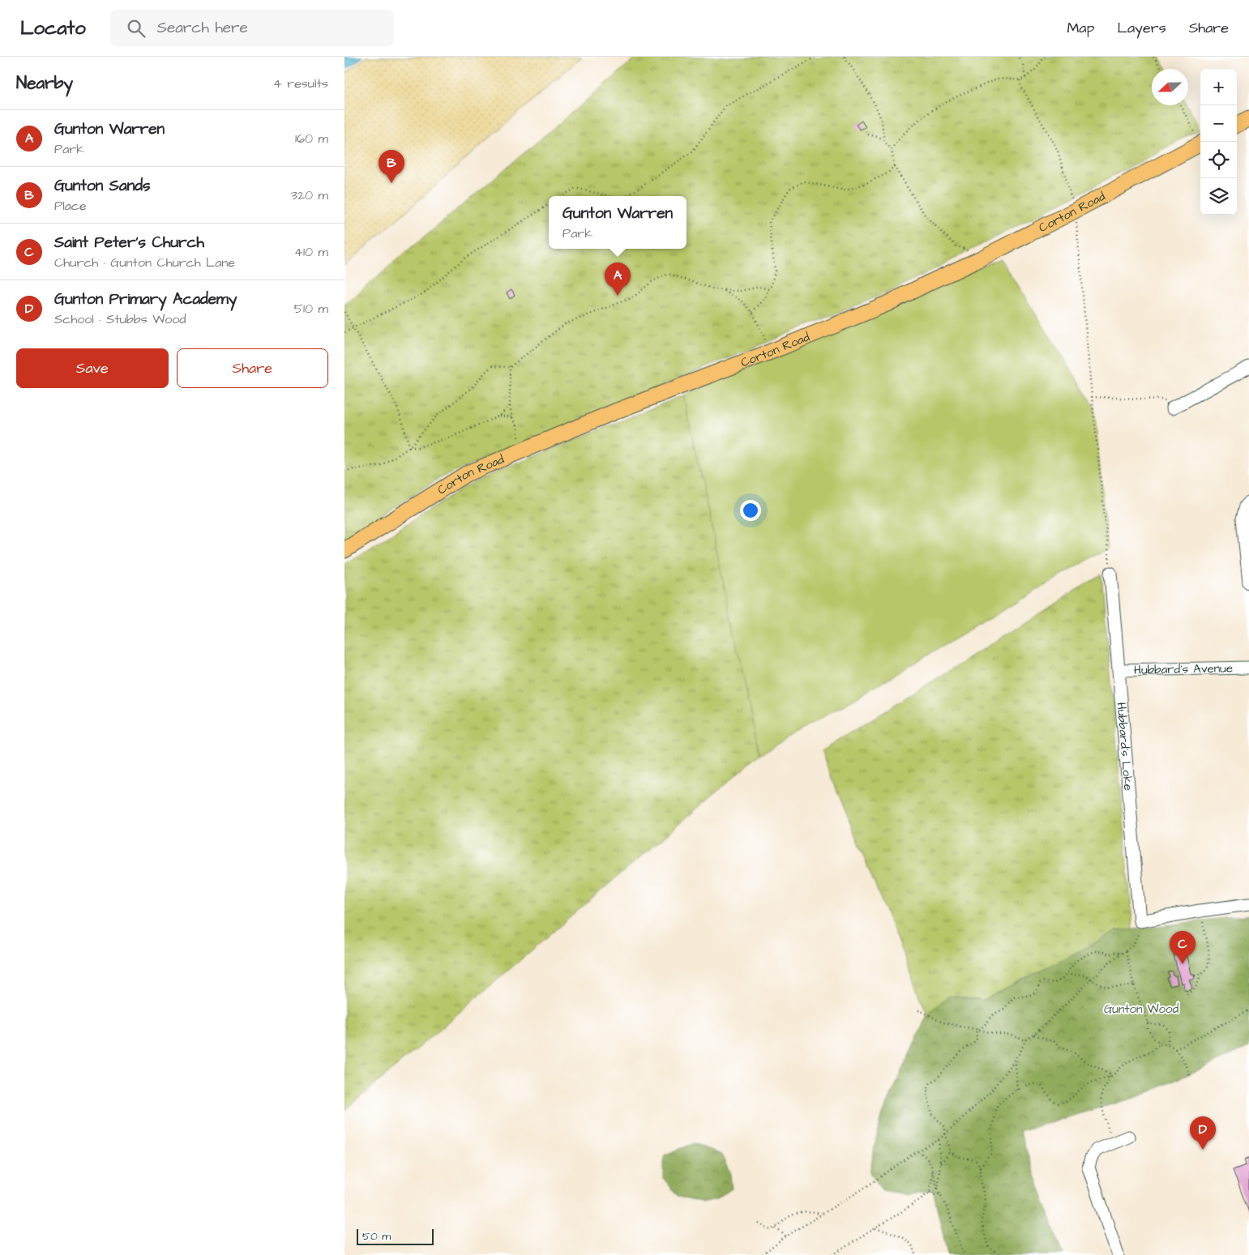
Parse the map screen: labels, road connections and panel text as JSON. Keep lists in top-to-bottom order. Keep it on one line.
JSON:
{"streets":{"main road":["Corton Road"],"street":["Hubbard's Avenue","Hubbard's Loke"]},"crossings":[["Hubbard's Avenue","Hubbard's Loke"]],"parks":["Gunton Wood"],"scale_bar":"50 m","north":"left","page":{"header":"Locato","search":"Search here","nav":["Map","Layers","Share"],"heading":["Nearby","4 results"],"map_buttons":["+","−"],"list":[{"mark":"A","name":"Gunton Warren","note":"Park","value":"160 m"},{"mark":"B","name":"Gunton Sands","note":"Place","value":"320 m"},{"mark":"C","name":"Saint Peter's Church","note":"Church · Gunton Church Lane","value":"410 m"},{"mark":"D","name":"Gunton Primary Academy","note":"School · Stubbs Wood","value":"510 m"}],"pins":["B","A","C","D"],"popup":["Gunton Warren","Park"],"buttons":["Save","Share"],"scale":"50 m"}}
